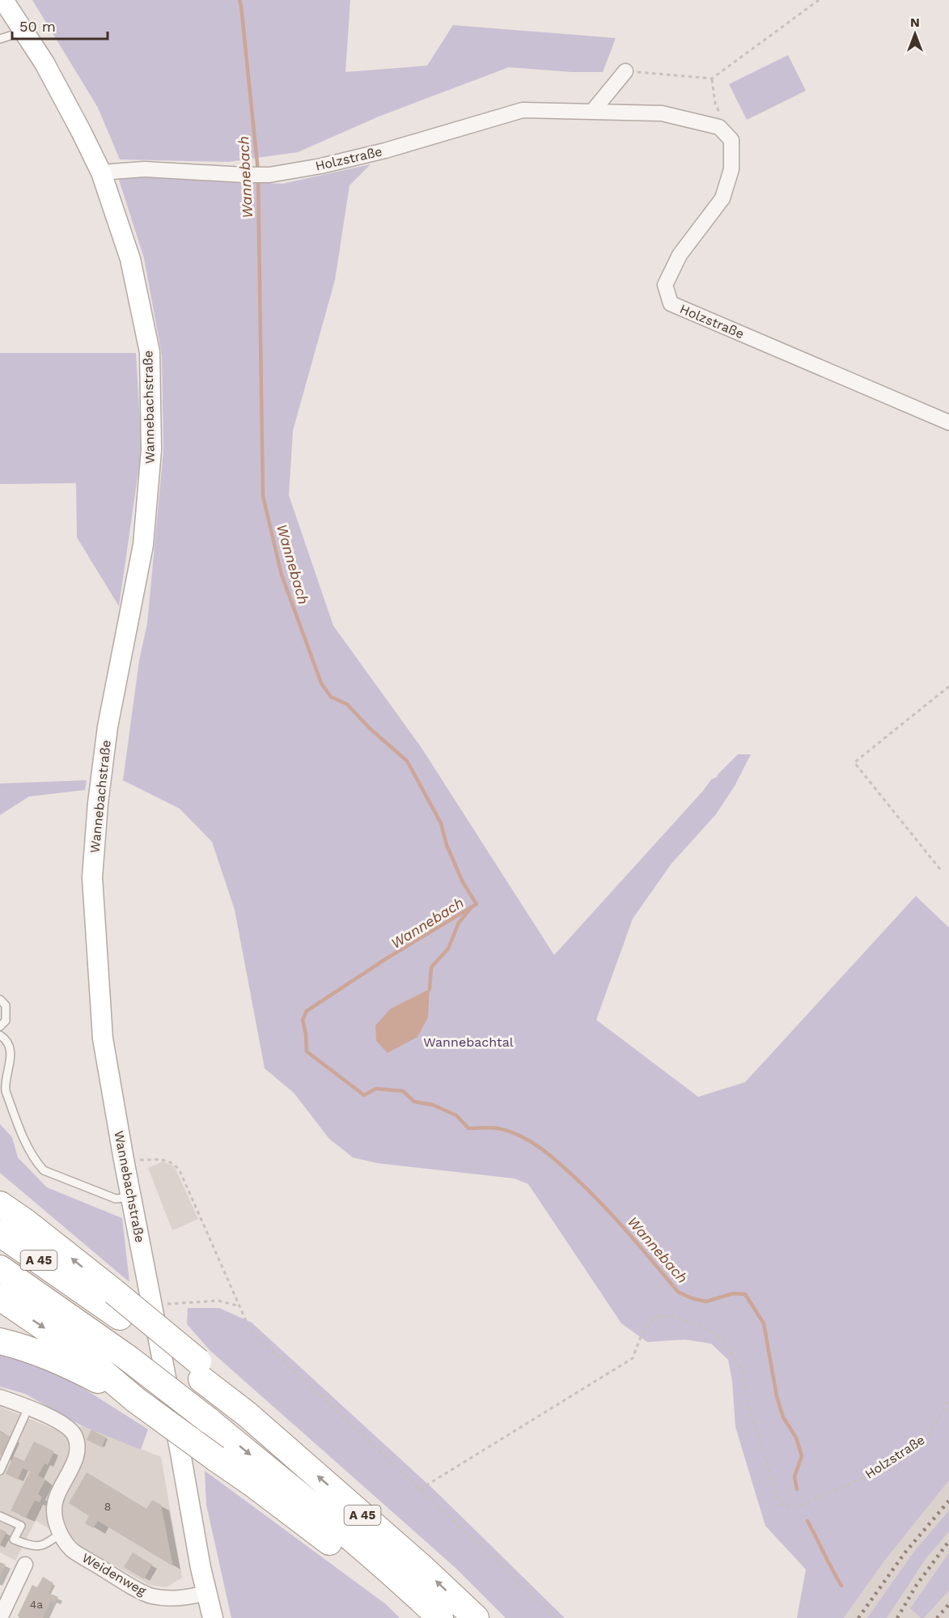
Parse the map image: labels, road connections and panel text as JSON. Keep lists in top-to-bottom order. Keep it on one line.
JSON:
{"streets":{"highway":["A 45"],"main road":["Wannebachstraße"],"street":["Holzstraße","Weidenweg"]},"crossings":[["Holzstraße","Wannebachstraße"],["Wannebachstraße","Weidenweg"]],"water":["Wannebach"],"parks":["Wannebachtal"],"house_numbers":["8","4a"],"scale_bar":"50 m","north":"top"}
